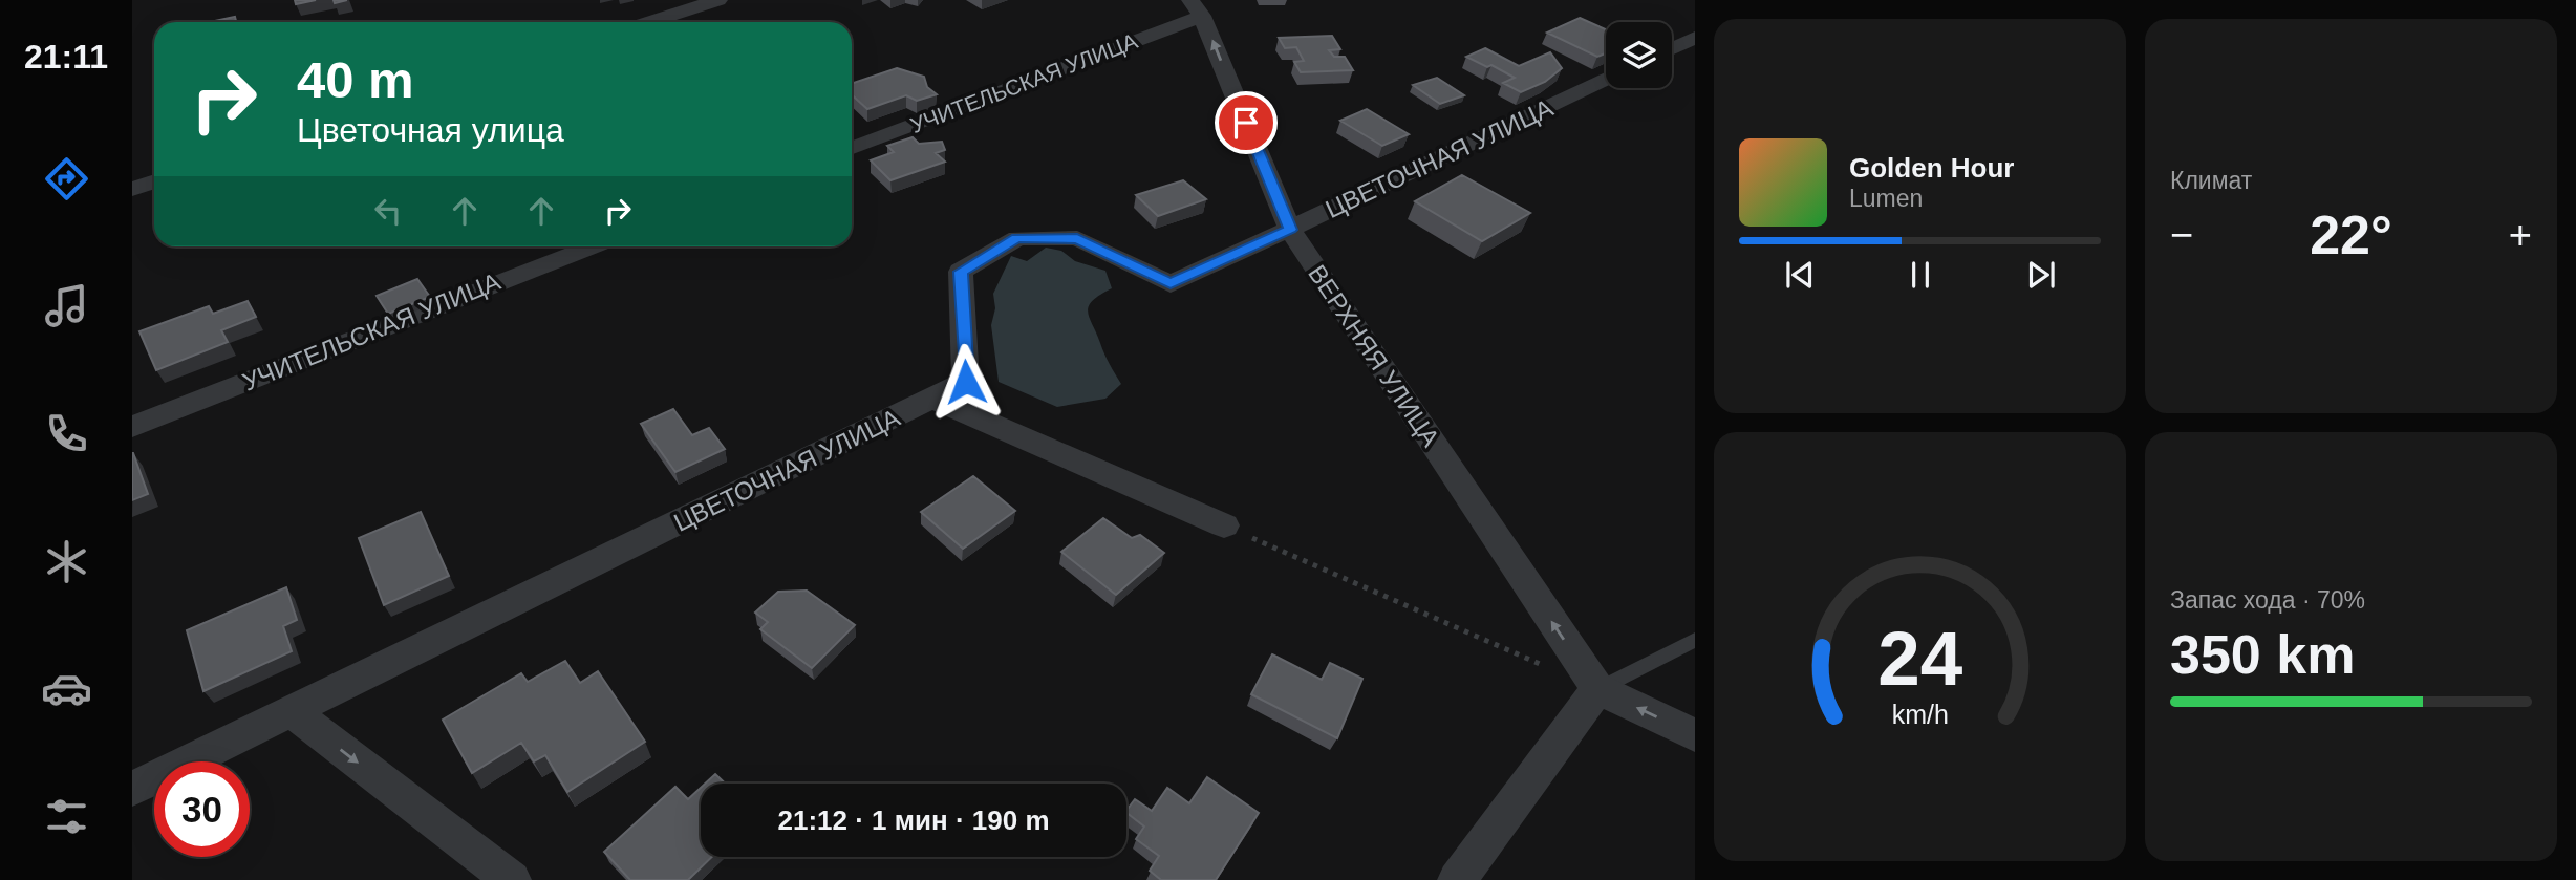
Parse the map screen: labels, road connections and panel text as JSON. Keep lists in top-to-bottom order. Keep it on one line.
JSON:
{"streets":{"street":["УЧИТЕЛЬСКАЯ УЛИЦА","ЦВЕТОЧНАЯ УЛИЦА","ВЕРХНЯЯ УЛИЦА"]},"crossings":[["УЧИТЕЛЬСКАЯ УЛИЦА","ВЕРХНЯЯ УЛИЦА"],["ЦВЕТОЧНАЯ УЛИЦА","ВЕРХНЯЯ УЛИЦА"]],"one_way":["ВЕРХНЯЯ УЛИЦА"],"page":{"tabs":"21:11","tile":["Климат",["Запас хода · 70%","350 km"]],"turn":["40 m","Цветочная улица"],"song":["Golden Hour","Lumen"],"heat":["−","22°","+"],"limit":"30","trip":"21:12 · 1 мин · 190 m","gauge":["24","km/h"]}}
